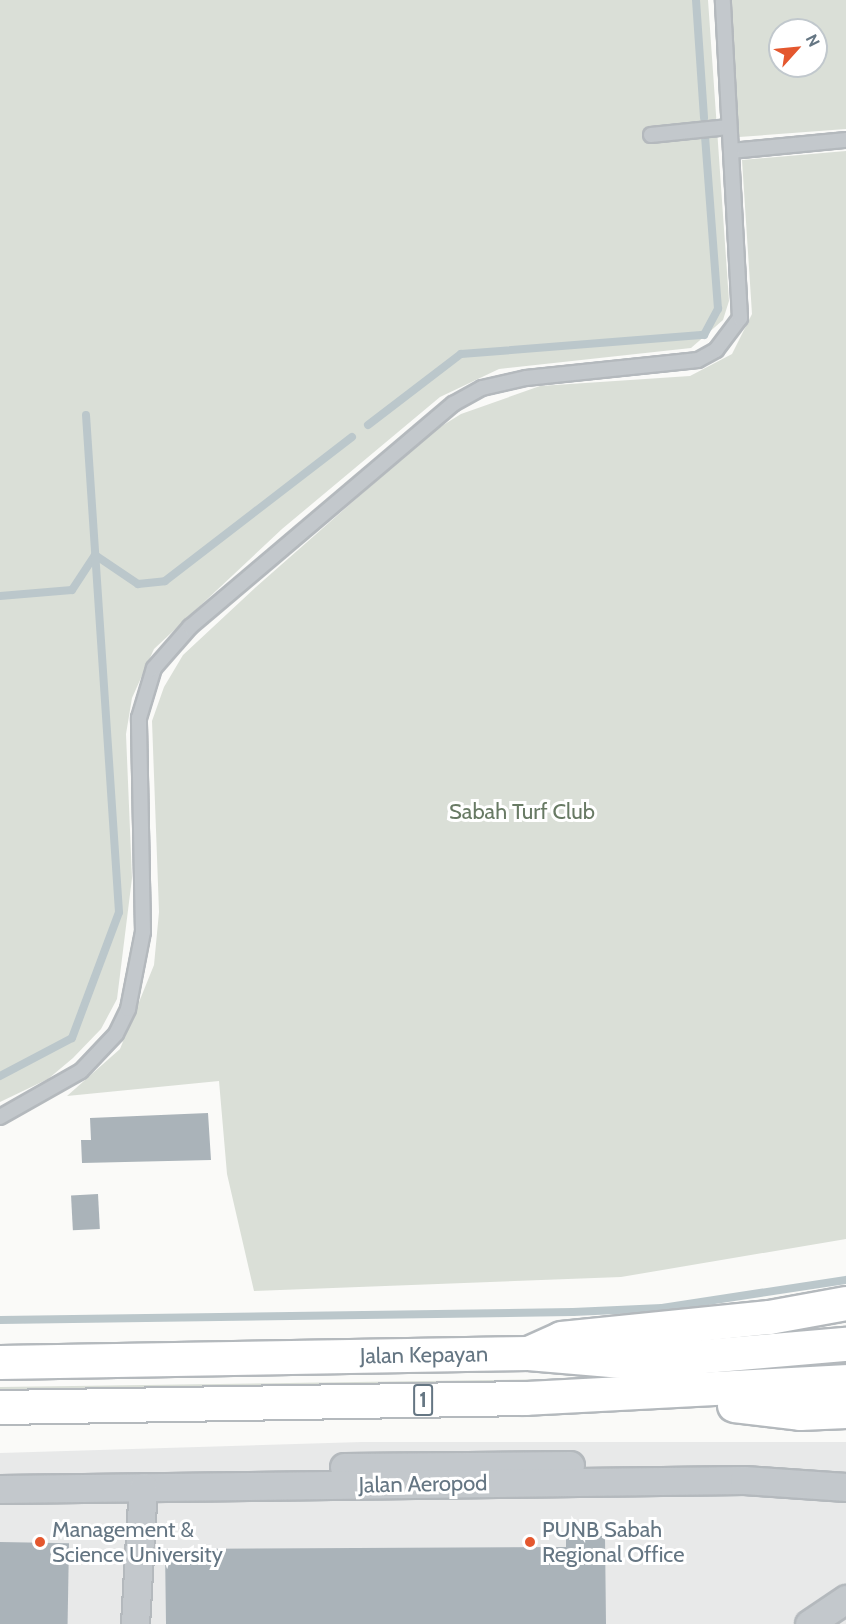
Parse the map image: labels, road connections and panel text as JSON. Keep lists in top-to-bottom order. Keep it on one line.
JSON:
{"streets":{"highway":["Jalan Kepayan","1"],"street":["Jalan Aeropod"]},"parks":["Sabah Turf Club"],"places":["Management & Science University","PUNB Sabah Regional Office"],"north":"top right"}
